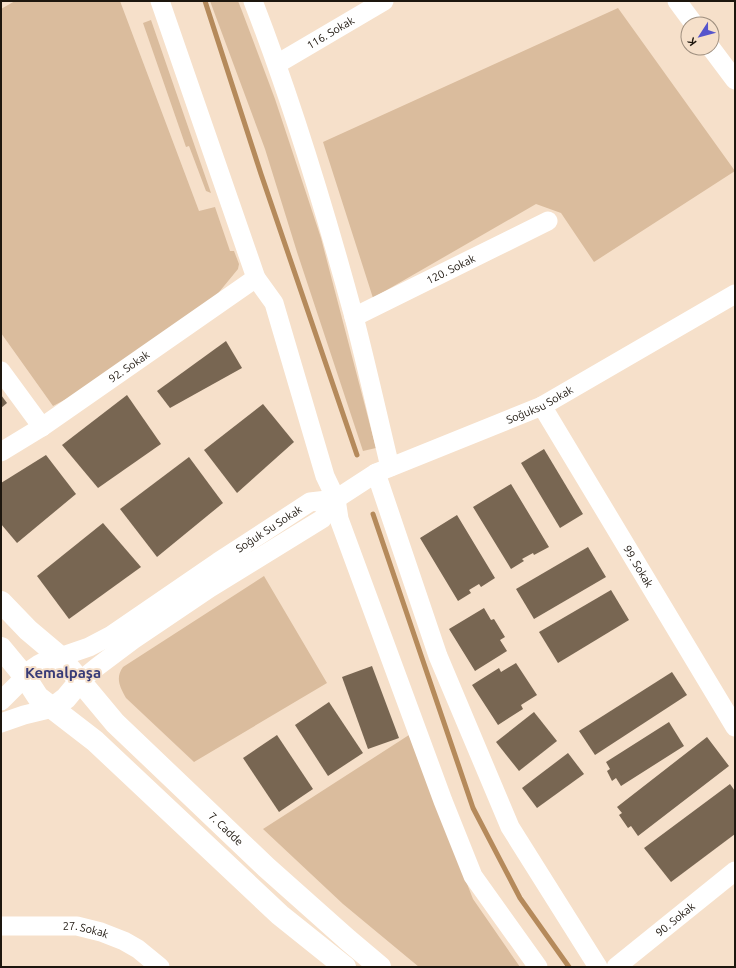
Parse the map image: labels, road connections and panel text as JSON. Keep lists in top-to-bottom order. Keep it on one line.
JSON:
{"streets":{"main road":["7. Cadde"],"street":["116. Sokak","120. Sokak","92. Sokak","Soğuksu Sokak","Soğuk Su Sokak","99. Sokak","90. Sokak","27. Sokak"]},"crossings":[["Soğuksu Sokak","Soğuk Su Sokak"],["Soğuksu Sokak","99. Sokak"],["Soğuk Su Sokak","7. Cadde"]],"districts":["Kemalpaşa"],"north":"bottom left"}
